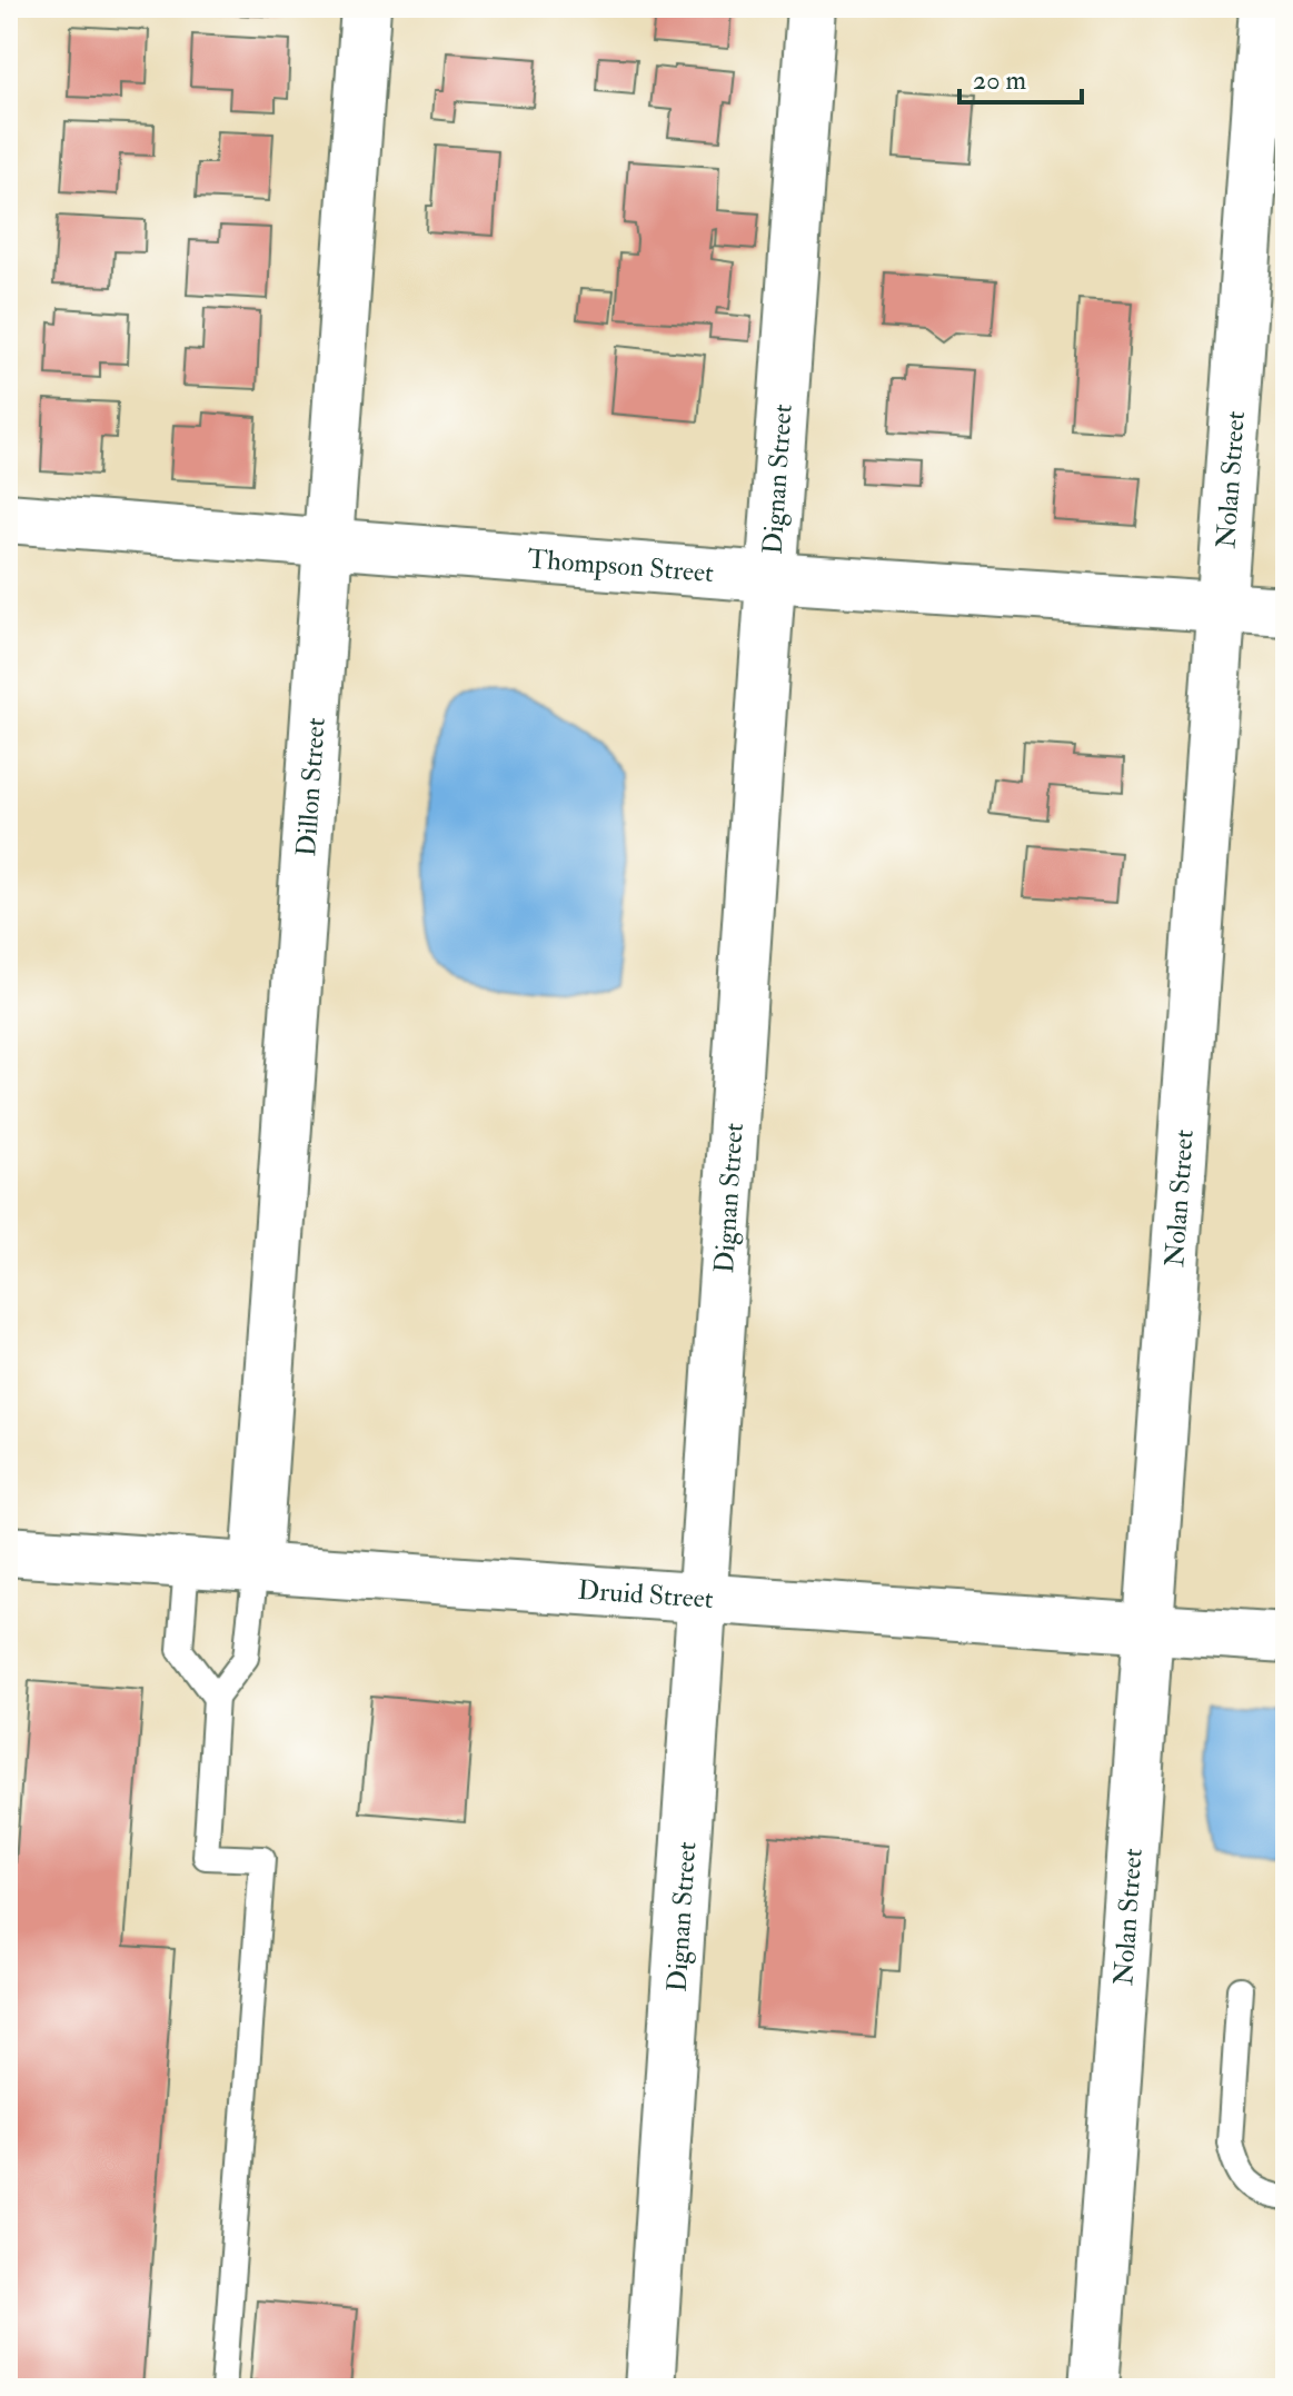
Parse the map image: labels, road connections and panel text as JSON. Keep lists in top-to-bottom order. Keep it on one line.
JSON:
{"streets":{"street":["Dignan Street","Nolan Street","Thompson Street","Dillon Street","Druid Street"]},"crossings":[["Dignan Street","Thompson Street"],["Dignan Street","Druid Street"],["Nolan Street","Thompson Street"],["Nolan Street","Druid Street"],["Thompson Street","Dillon Street"],["Dillon Street","Druid Street"]],"scale_bar":"20 m"}
